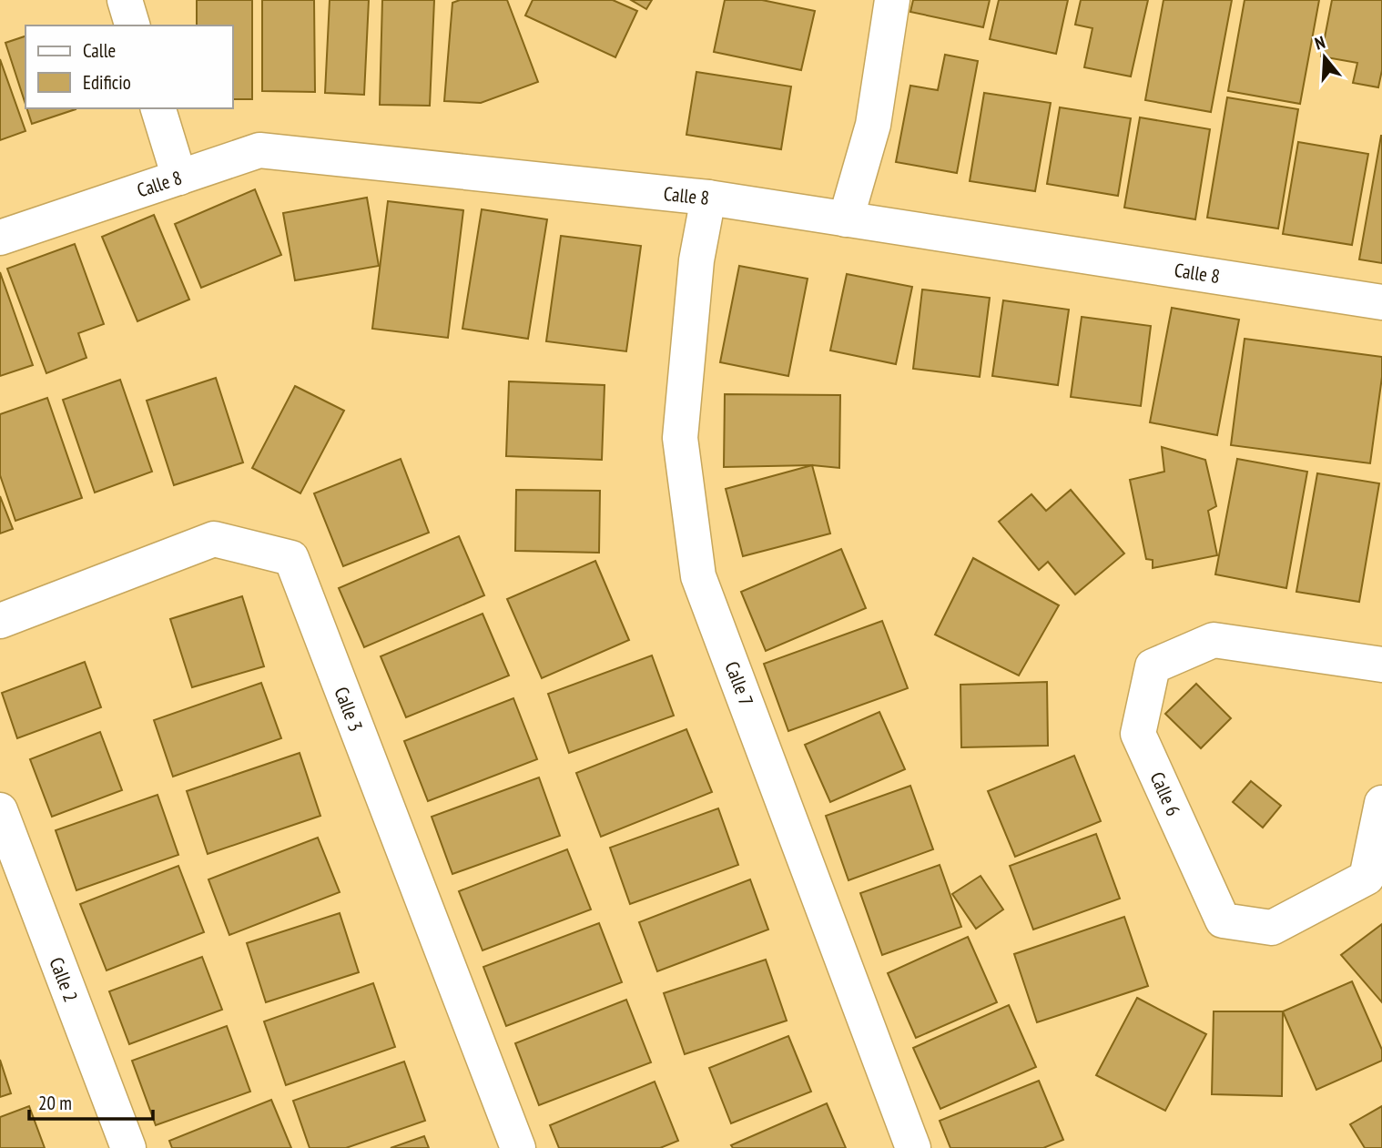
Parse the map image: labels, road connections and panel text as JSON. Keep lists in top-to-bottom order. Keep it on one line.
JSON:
{"streets":{"street":["Calle 8","Calle 7","Calle 3","Calle 6","Calle 2"]},"crossings":[["Calle 8","Calle 7"]],"legend":["Calle","Edificio"],"scale_bar":"20 m","north":"top"}
